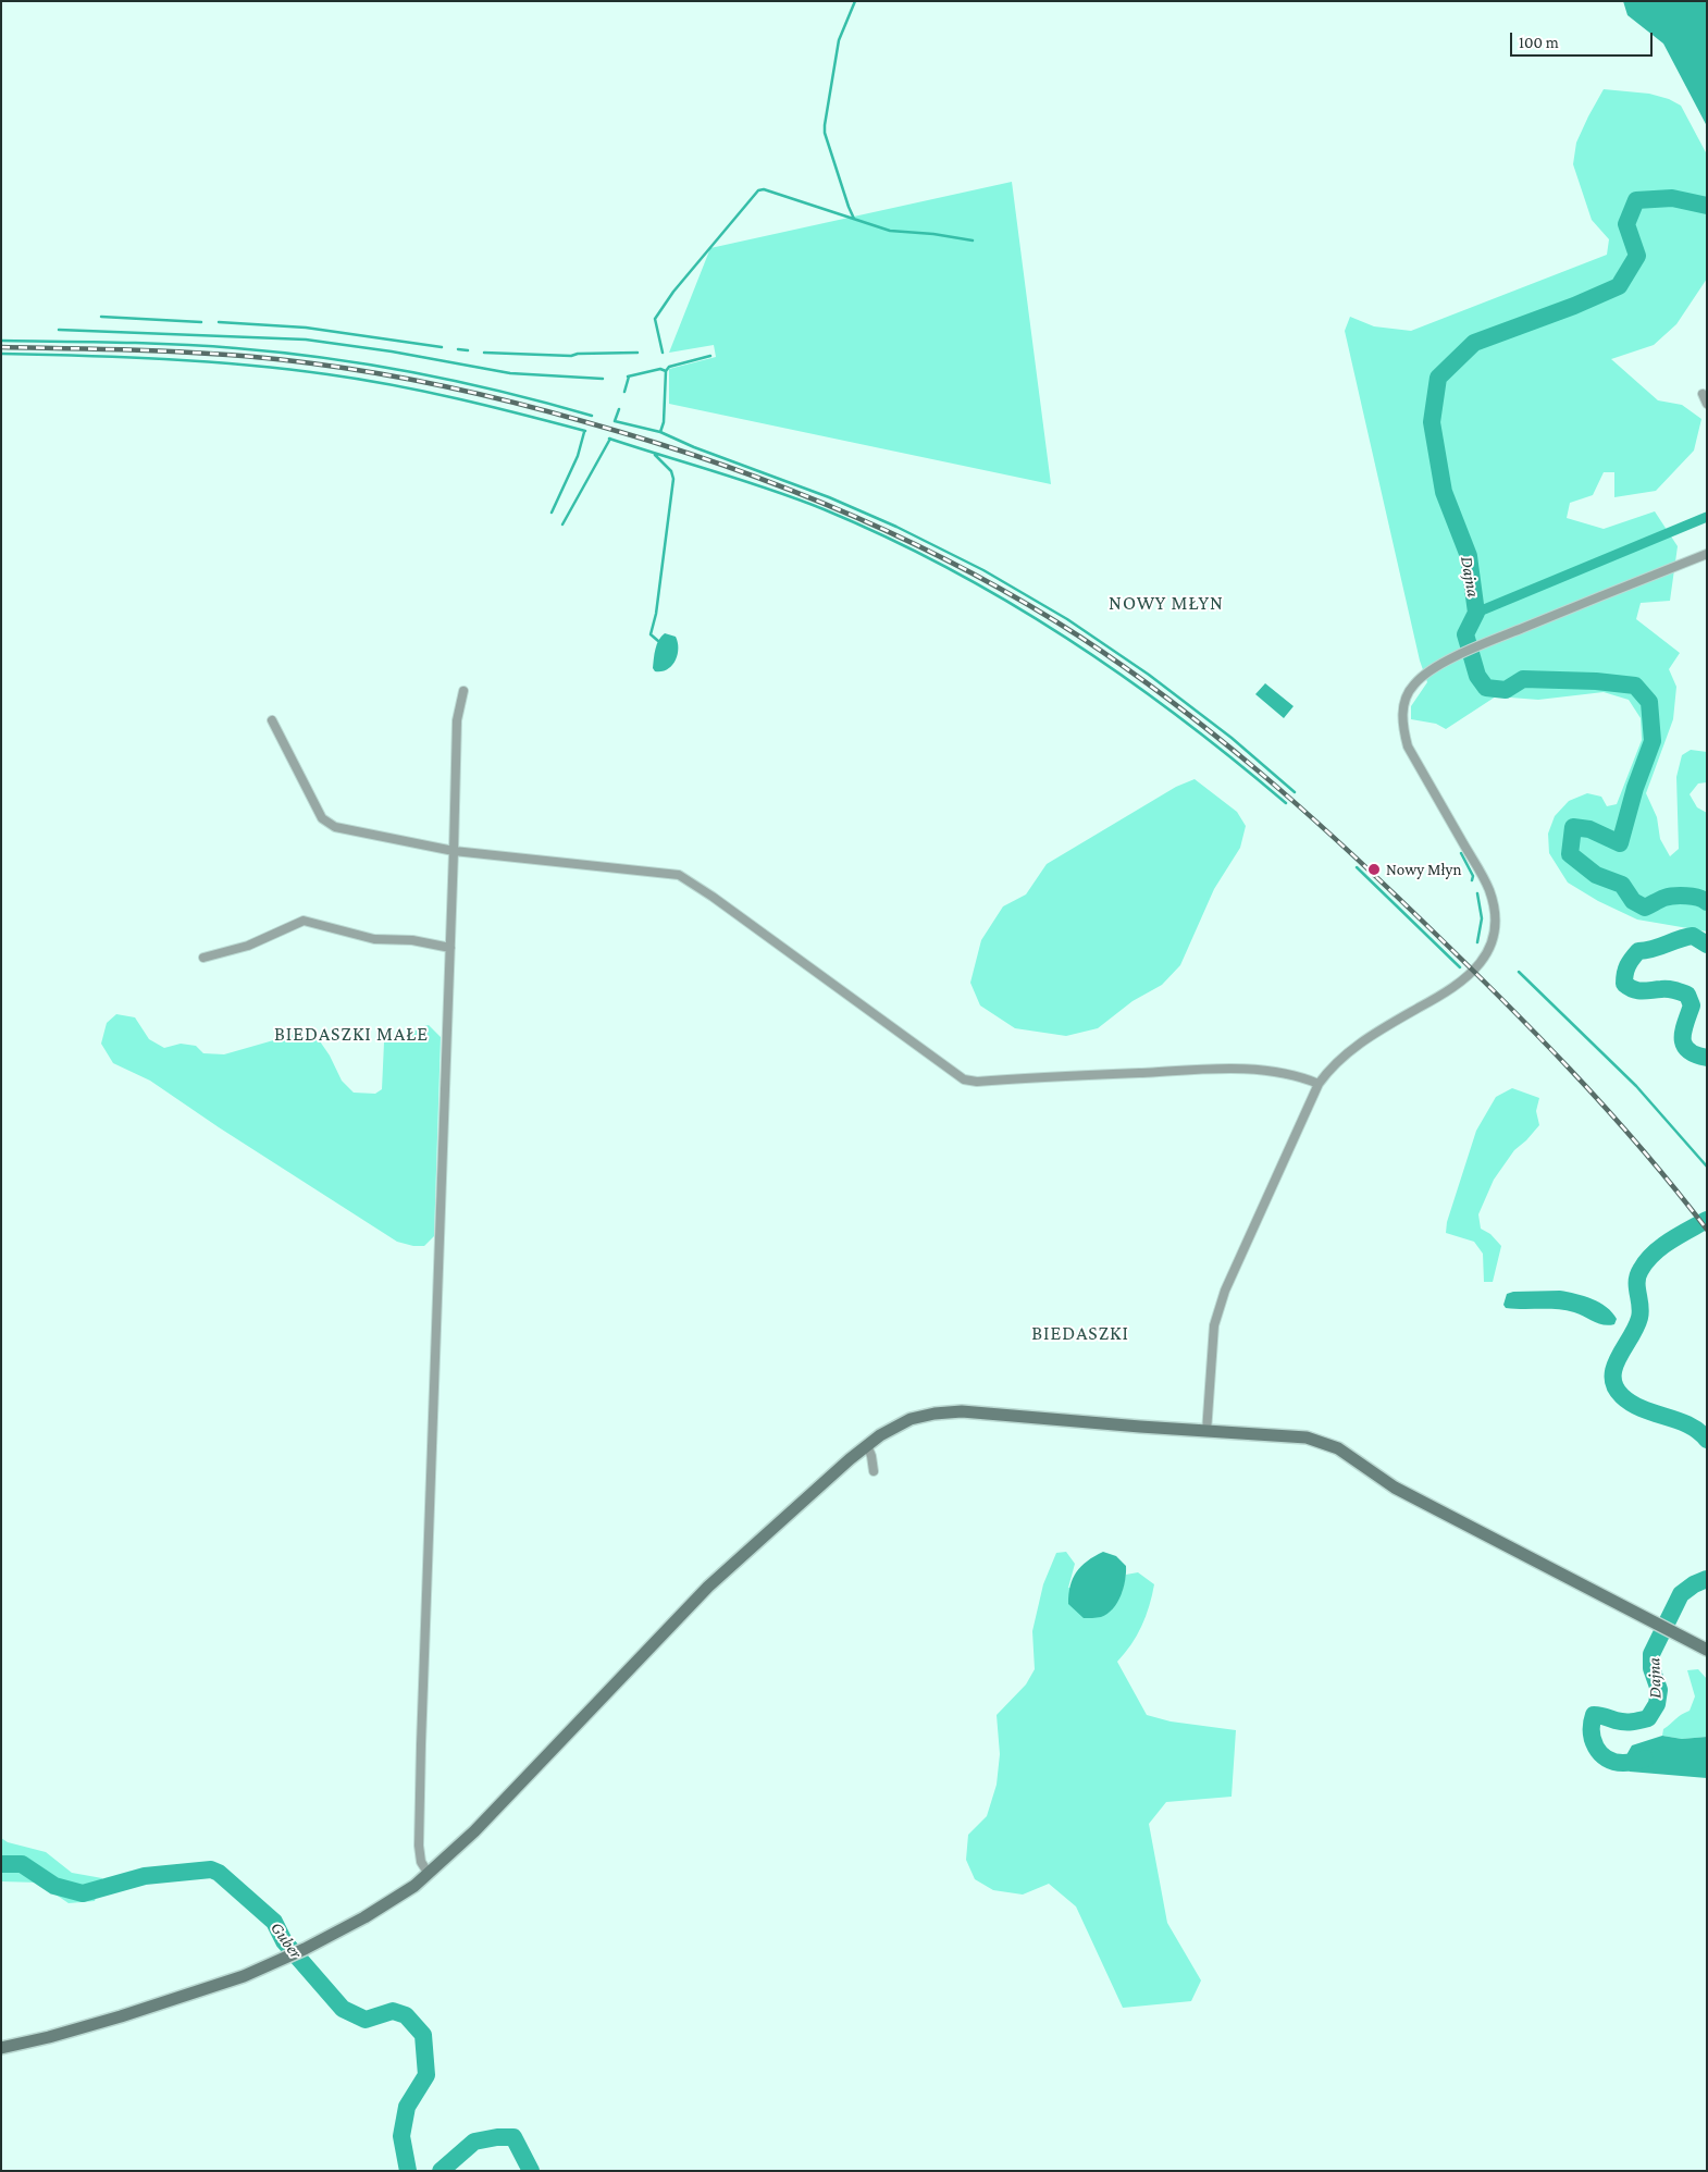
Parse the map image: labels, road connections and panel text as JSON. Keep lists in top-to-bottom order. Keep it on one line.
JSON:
{"districts":["NOWY MŁYN","BIEDASZKI MAŁE","BIEDASZKI"],"water":["Dajna","Guber"],"places":["Nowy Młyn"],"scale_bar":"100 m"}
